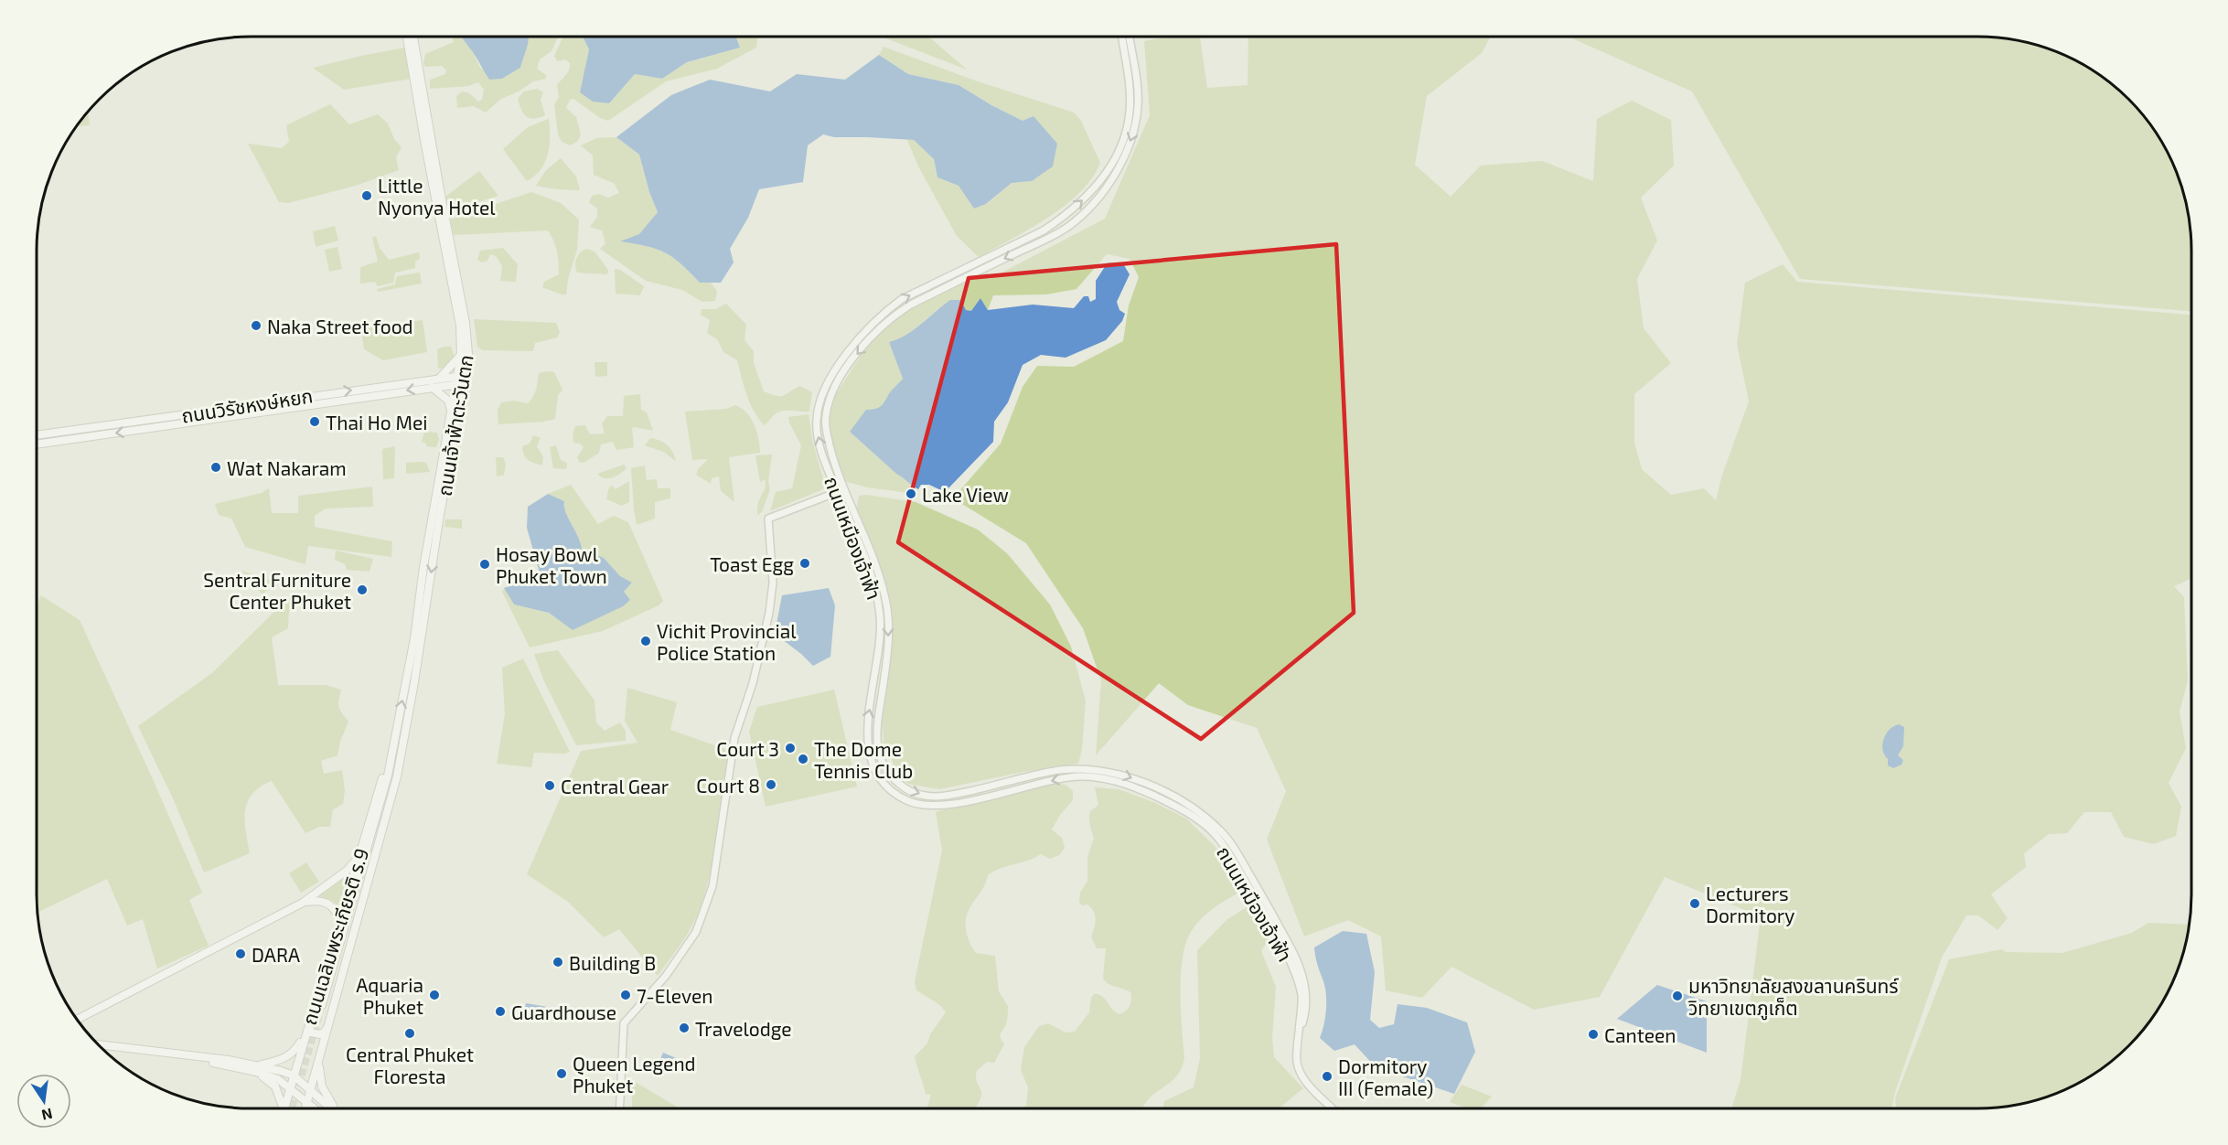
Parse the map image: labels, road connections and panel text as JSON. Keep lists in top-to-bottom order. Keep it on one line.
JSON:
{"streets":{"main road":["ถนนวิรัชหงษ์หยก","ถนนเจ้าฟ้าตะวันตก","ถนนเฉลิมพระเกียรติ ร.9"],"street":["ถนนเหมืองเจ้าฟ้า"]},"crossings":[["ถนนวิรัชหงษ์หยก","ถนนเจ้าฟ้าตะวันตก"],["ถนนเจ้าฟ้าตะวันตก","ถนนเฉลิมพระเกียรติ ร.9"]],"places":["Little Nyonya Hotel","Naka Street food","Thai Ho Mei","Wat Nakaram","Lake View","Toast Egg","Hosay Bowl Phuket Town","Sentral Furniture Center Phuket","Vichit Provincial Police Station","Court 3","The Dome Tennis Club","Court 8","Central Gear","Lecturers Dormitory","DARA","Building B","Aquaria Phuket","7-Eleven","มหาวิทยาลัยสงขลานครินทร์ วิทยาเขตภูเก็ต","Guardhouse","Travelodge","Central Phuket Floresta","Canteen","Queen Legend Phuket","Dormitory III (Female)"],"north":"bottom"}
